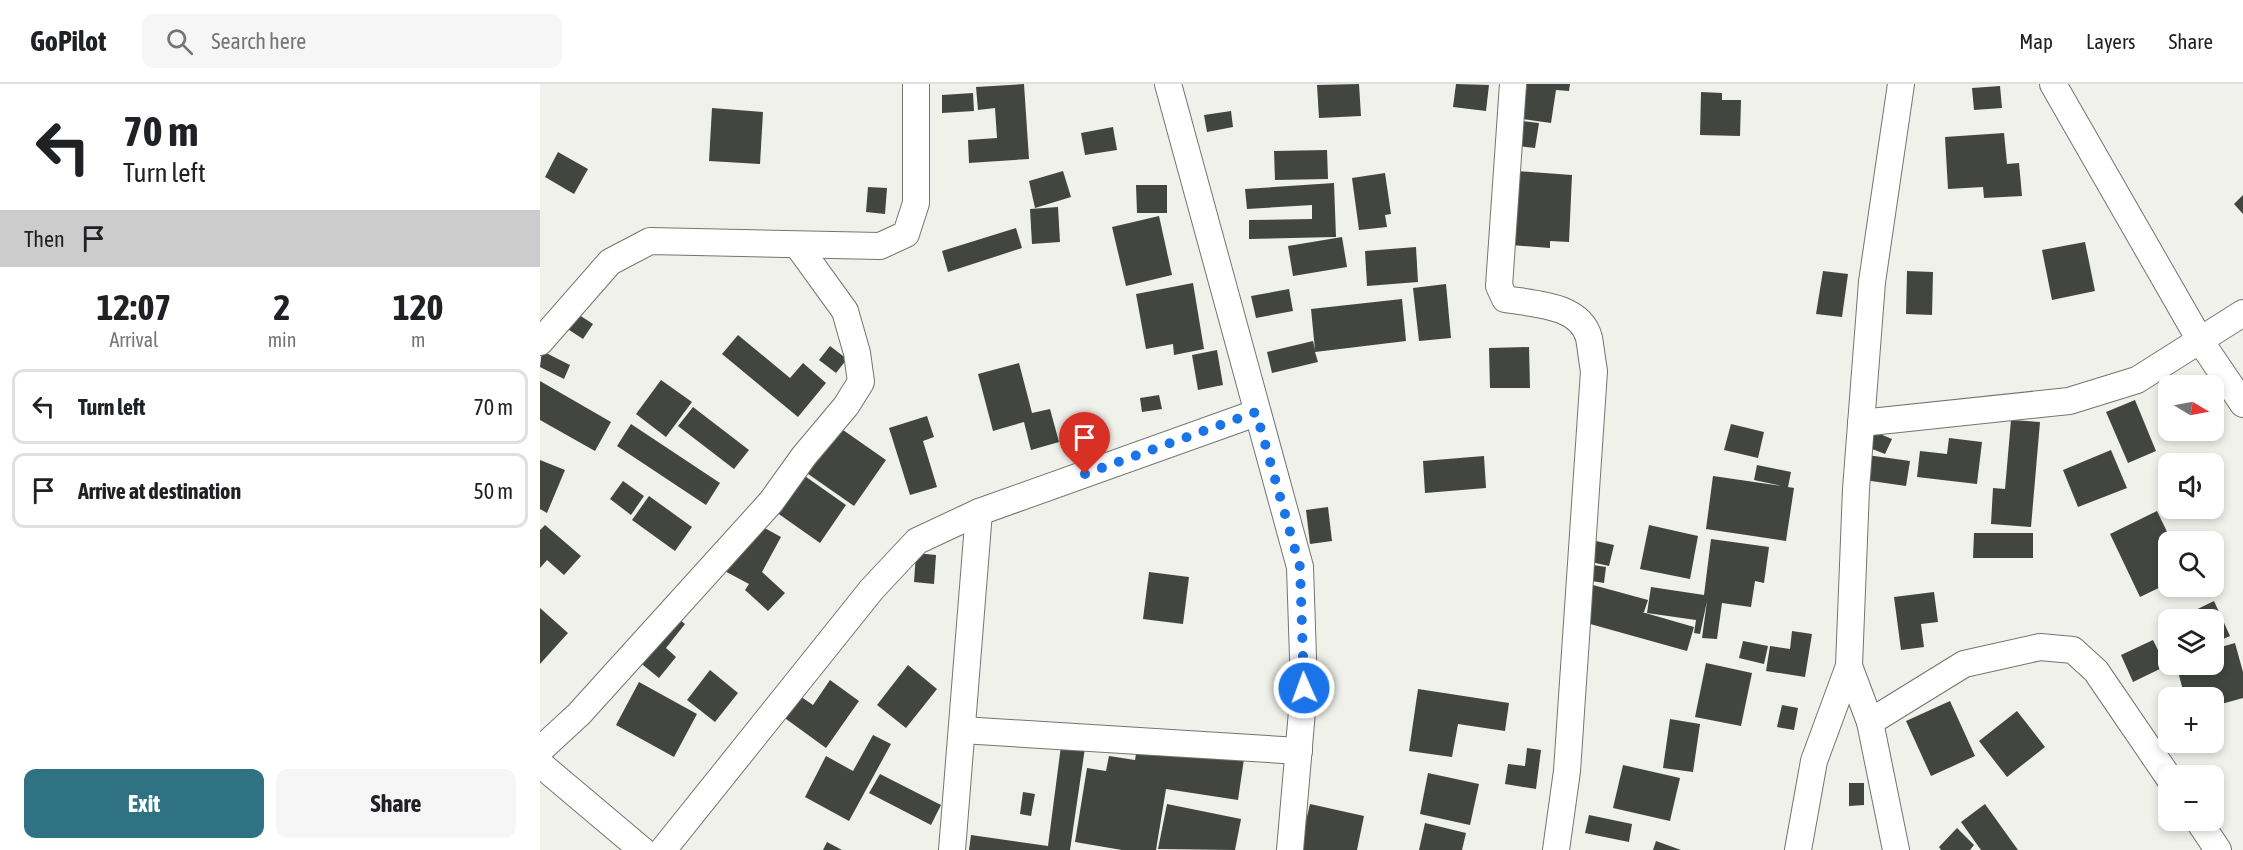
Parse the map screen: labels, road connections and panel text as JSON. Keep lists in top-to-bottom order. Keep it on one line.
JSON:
{"north":"right","page":{"header":"GoPilot","search":"Search here","nav":["Map","Layers","Share"],"turn":["70 m","Turn left"],"then":"Then","eta":["12:07","Arrival","2","min","120","m"],"list":[{"name":"Turn left","value":"70 m"},{"name":"Arrive at destination","value":"50 m"}],"map_buttons":["+","−"],"buttons":["Exit","Share"]}}
